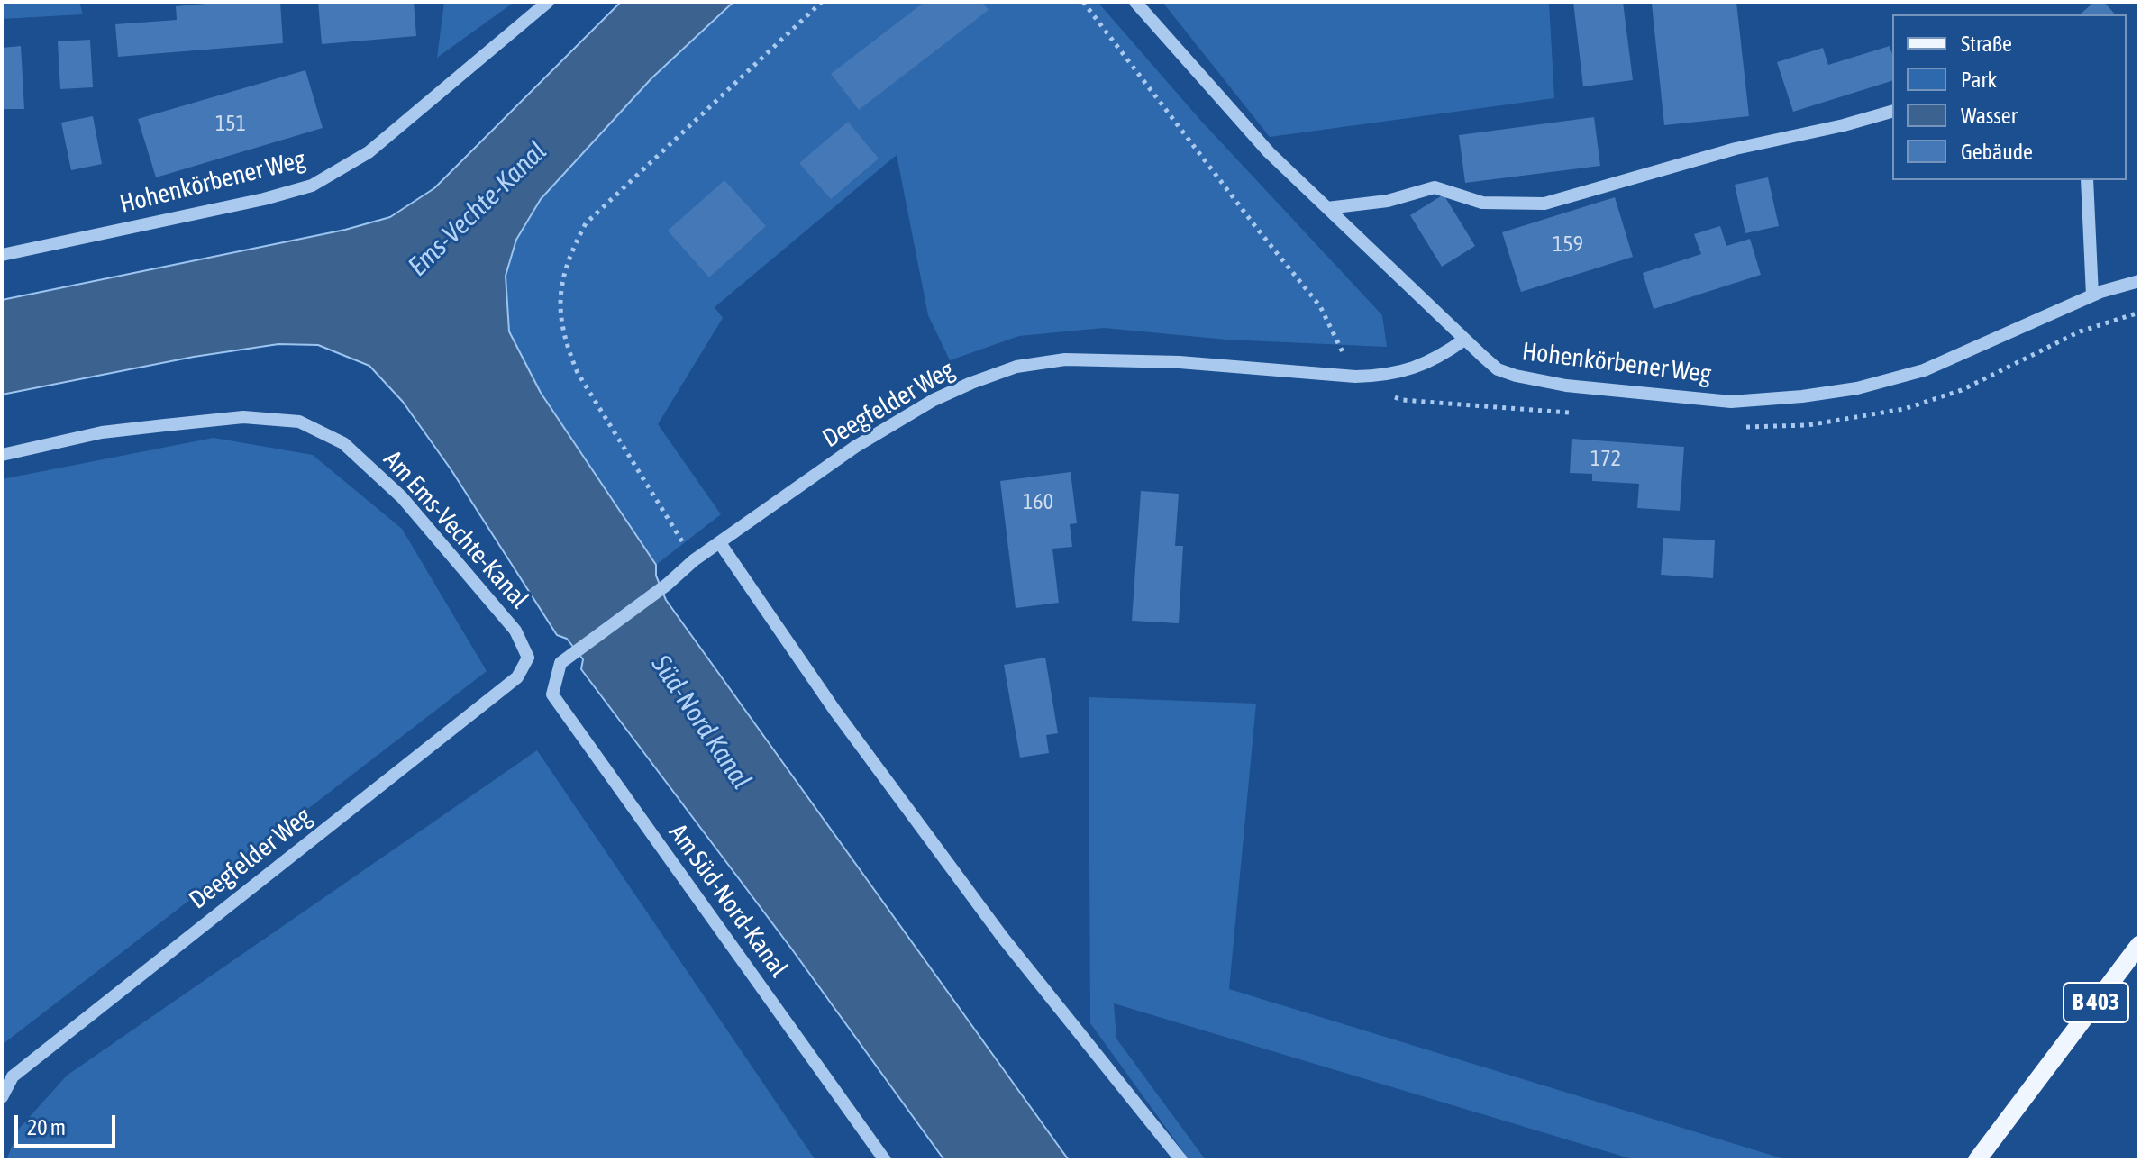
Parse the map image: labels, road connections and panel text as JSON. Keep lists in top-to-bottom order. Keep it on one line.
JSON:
{"streets":{"main road":["B 403"],"street":["Hohenkörbener Weg","Deegfelder Weg","Am Ems-Vechte-Kanal","Am Süd-Nord-Kanal"]},"crossings":[["Hohenkörbener Weg","Deegfelder Weg"],["Deegfelder Weg","Am Ems-Vechte-Kanal"],["Deegfelder Weg","Am Süd-Nord-Kanal"]],"water":["Ems-Vechte-Kanal","Süd-Nord Kanal"],"house_numbers":["151","159","172","160"],"legend":["Straße","Park","Wasser","Gebäude"],"scale_bar":"20 m"}
